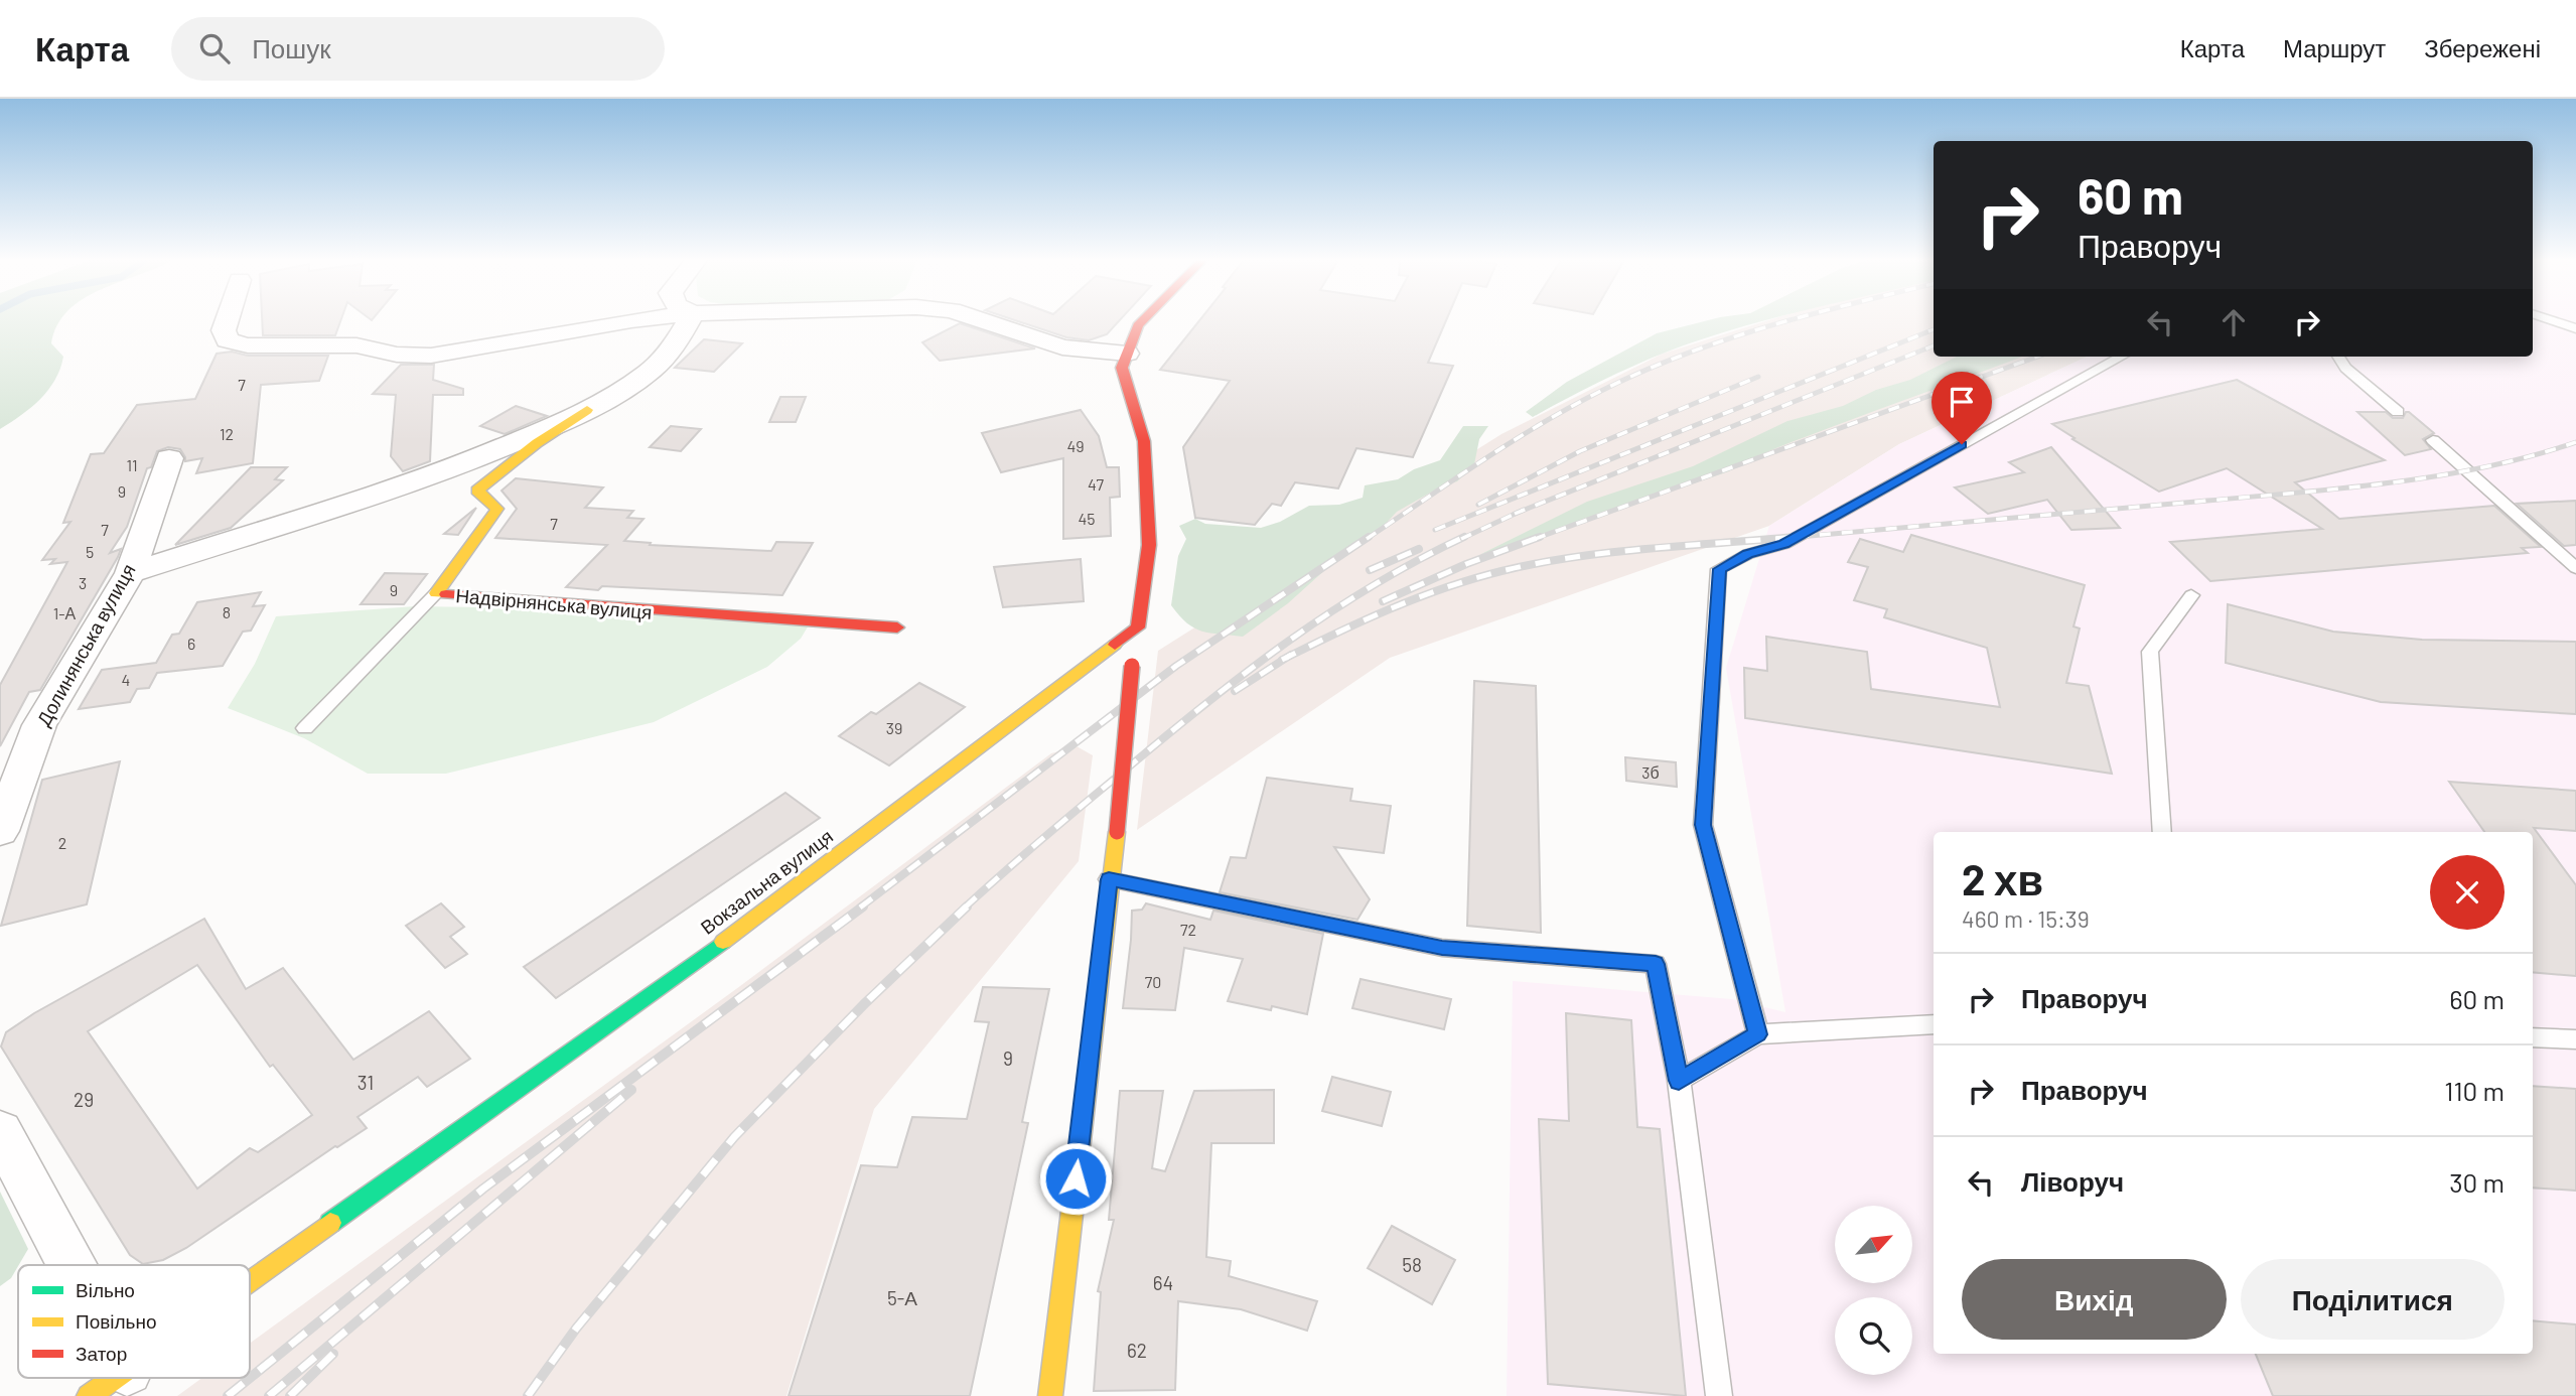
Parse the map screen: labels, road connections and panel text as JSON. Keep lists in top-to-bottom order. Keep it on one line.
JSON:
{"streets":{"main road":["Надвірнянська вулиця","Вокзальна вулиця"],"street":["Долинянська вулиця"]},"crossings":[["Надвірнянська вулиця","Долинянська вулиця"]],"house_numbers":["7","12","49","11","47","9","45","7","7","5","3","9","8","1-А","6","4","39","3б","2","72","70","9","31","29","58","64","5-А","62"],"legend":["Вільно","Повільно","Затор"],"north":"top right","page":{"header":"Карта","search":"Пошук","nav":["Карта","Маршрут","Збережені"],"turn":["60 m","Праворуч"],"heading":["2 хв","460 m · 15:39"],"list":[{"name":"Праворуч","value":"60 m"},{"name":"Праворуч","value":"110 m"},{"name":"Ліворуч","value":"30 m"}],"buttons":["Вихід","Поділитися"]}}
